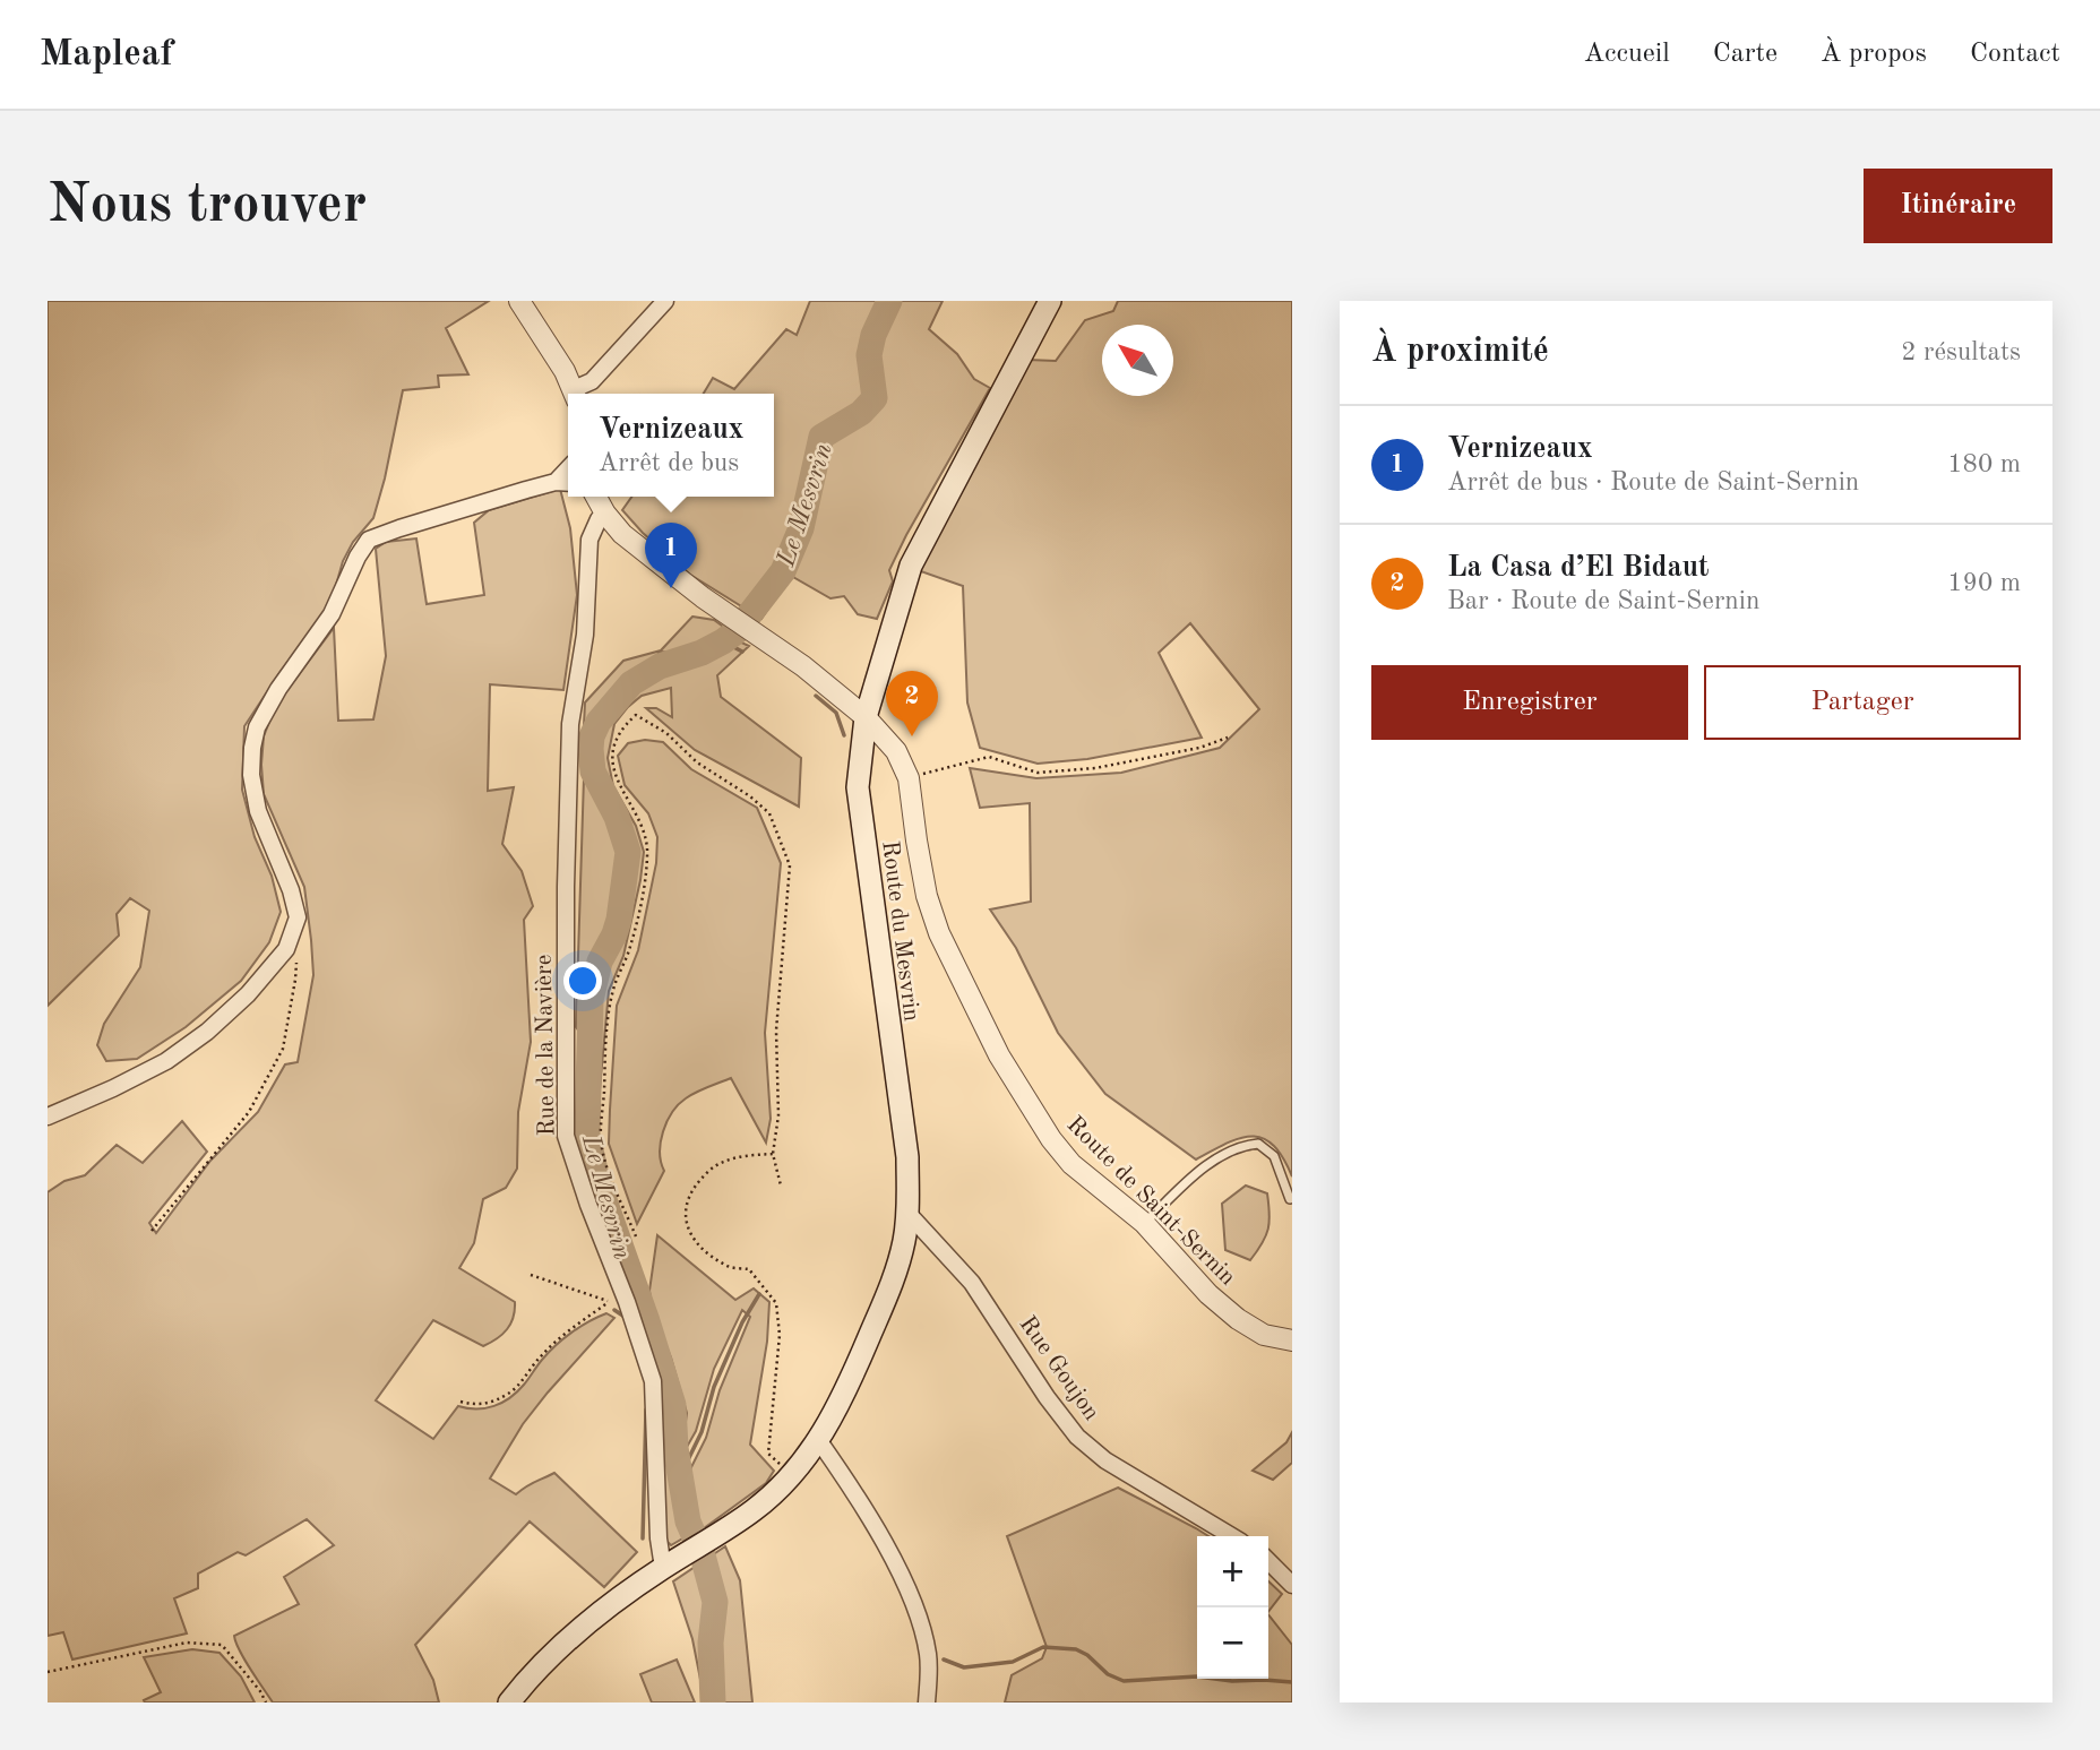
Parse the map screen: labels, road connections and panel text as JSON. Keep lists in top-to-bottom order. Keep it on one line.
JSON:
{"streets":{"main road":["Route du Mesvrin"],"street":["Rue de la Navière","Route de Saint-Sernin","Rue Goujon"]},"crossings":[["Route du Mesvrin","Rue de la Navière"],["Route du Mesvrin","Route de Saint-Sernin"],["Route du Mesvrin","Rue Goujon"],["Rue de la Navière","Route de Saint-Sernin"]],"water":["Le Mesvrin"],"north":"top left","page":{"header":"Mapleaf","nav":["Accueil","Carte","À propos","Contact"],"buttons":["Itinéraire",["Enregistrer","Partager"]],"title":"Nous trouver","heading":["À proximité","2 résultats"],"popup":["Vernizeaux","Arrêt de bus"],"list":[{"mark":"1","name":"Vernizeaux","note":"Arrêt de bus · Route de Saint-Sernin","value":"180 m"},{"mark":"2","name":"La Casa d’El Bidaut","note":"Bar · Route de Saint-Sernin","value":"190 m"}],"pins":["1","2"],"map_buttons":["+","−"]}}
